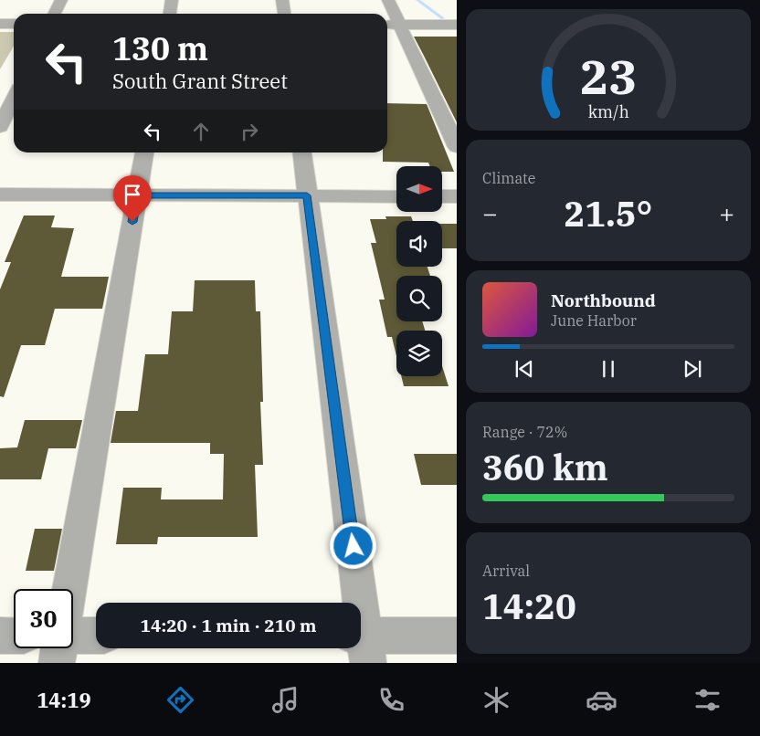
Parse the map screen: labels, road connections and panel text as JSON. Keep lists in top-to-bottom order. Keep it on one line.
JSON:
{"north":"right","page":{"turn":["130 m","South Grant Street"],"tile":["Climate",["Range · 72%","360 km"],["Arrival","14:20"]],"heat":["−","21.5°","+"],"song":["Northbound","June Harbor"],"limit":"30","trip":"14:20 · 1 min · 210 m","tabs":"14:19","gauge":["23","km/h"]}}
